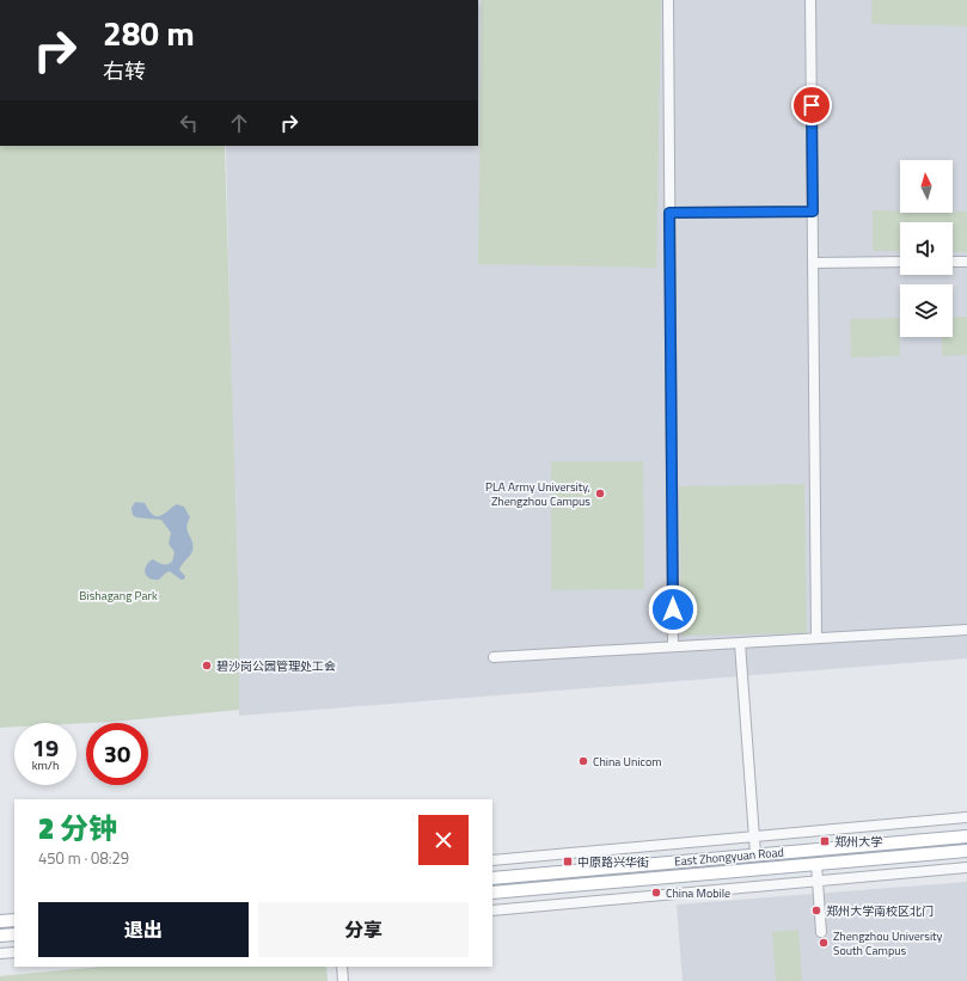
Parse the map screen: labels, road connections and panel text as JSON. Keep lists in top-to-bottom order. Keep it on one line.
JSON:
{"streets":{"main road":["East Zhongyuan Road"]},"parks":["Bishagang Park"],"places":{"other":["PLA Army University, Zhengzhou Campus","碧沙岗公园管理处工会","China Unicom","China Mobile","郑州大学南校区北门","Zhengzhou University South Campus"],"transit":["郑州大学","中原路兴华街"]},"north":"top","page":{"turn":["280 m","右转"],"speed":"19 km/h","limit":"30","heading":["2 分钟","450 m · 08:29"],"buttons":["退出","分享"]}}
